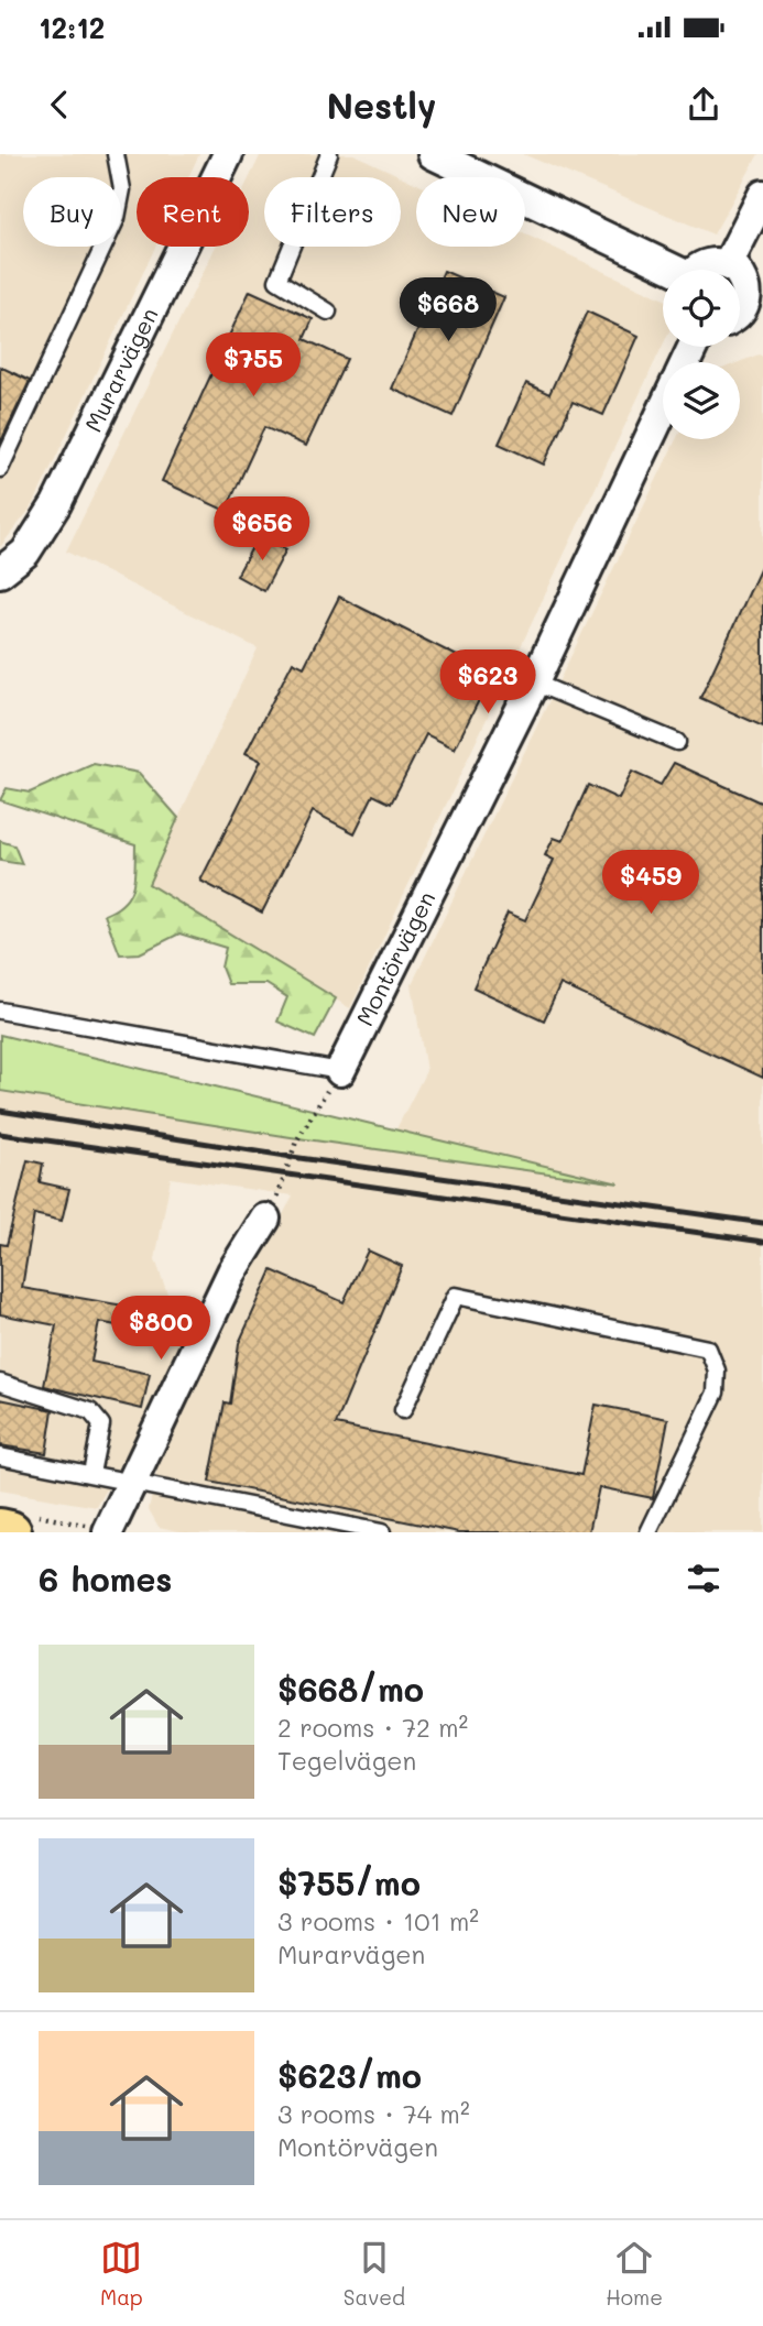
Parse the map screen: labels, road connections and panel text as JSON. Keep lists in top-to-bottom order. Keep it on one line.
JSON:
{"streets":{"street":["Murarvägen","Montörvägen"]},"page":{"status":"12:12","header":"Nestly","chip":["Buy","Rent","Filters","New"],"price":["$668","$755","$656","$623","$459","$800"],"heading":"6 homes","list":[{"name":"$668/mo","note":"2 rooms · 72 m² · Tegelvägen"},{"name":"$755/mo","note":"3 rooms · 101 m² · Murarvägen"},{"name":"$623/mo","note":"3 rooms · 74 m² · Montörvägen"}],"tabs":["Map","Saved","Home"]}}
